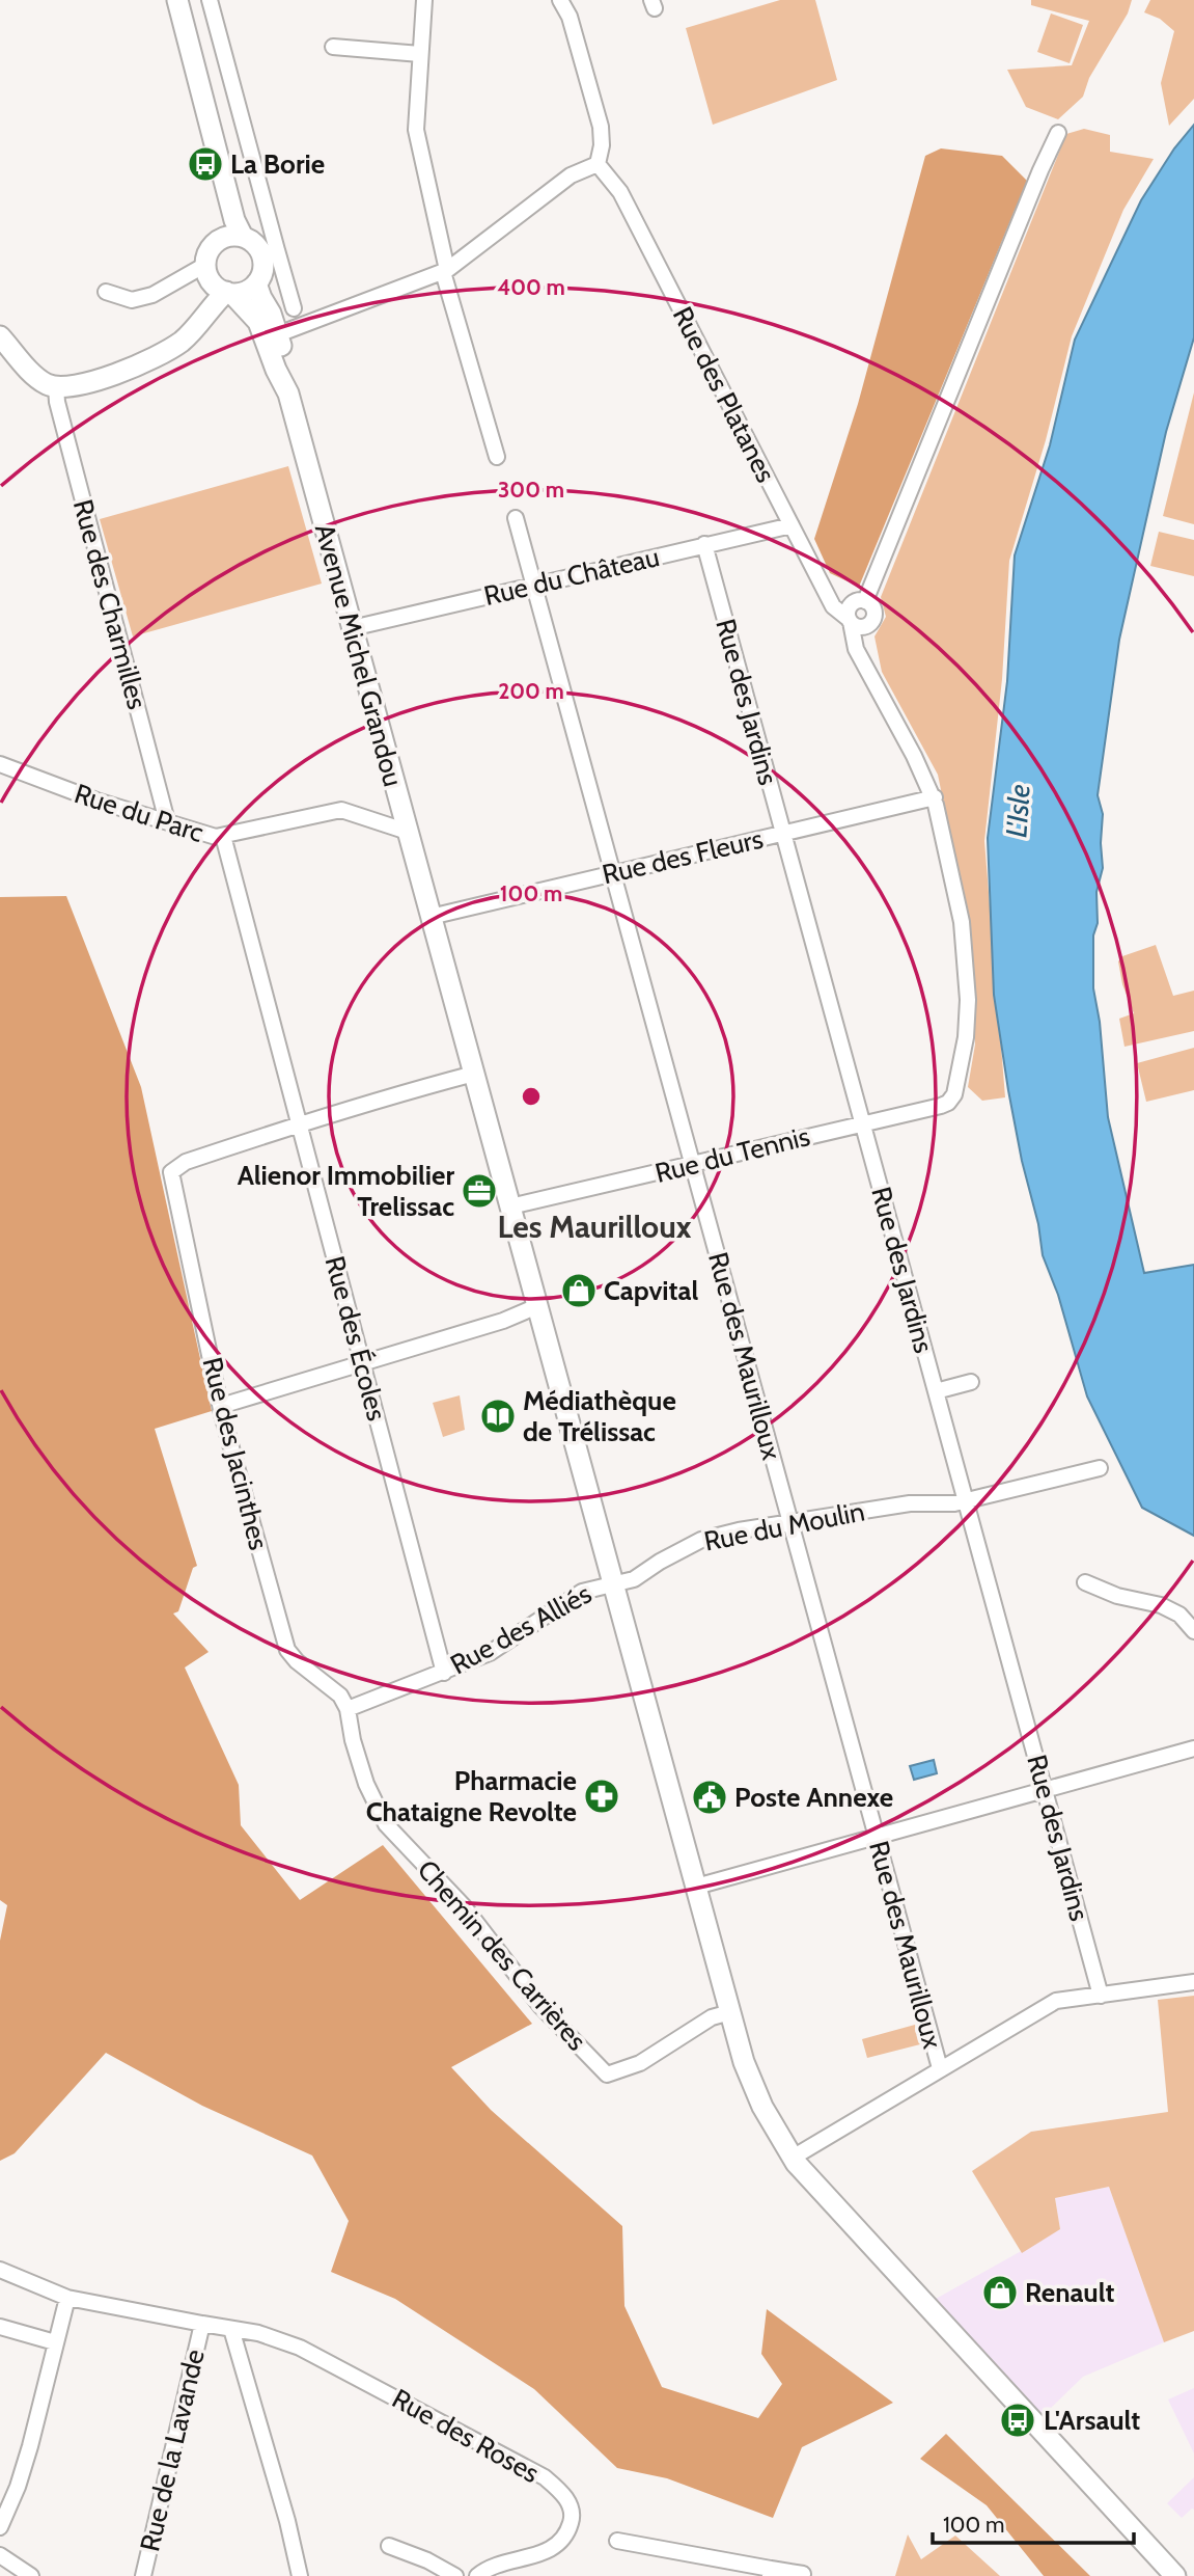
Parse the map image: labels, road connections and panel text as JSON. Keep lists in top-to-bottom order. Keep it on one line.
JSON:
{"streets":{"main road":["Avenue Michel Grandou"],"street":["Rue des Platanes","Rue du Château","Rue des Charmilles","Rue des Jardins","Rue du Parc","Rue des Fleurs","Rue du Tennis","Rue des Écoles","Rue des Maurilloux","Rue des Jacinthes","Rue du Moulin","Rue des Alliés","Chemin des Carrières","Rue des Roses","Rue de la Lavande"]},"crossings":[["Rue des Platanes","Rue du Château"],["Rue des Platanes","Rue des Fleurs"],["Rue des Platanes","Rue du Tennis"],["Rue du Château","Avenue Michel Grandou"],["Rue du Château","Rue des Jardins"],["Rue du Château","Rue des Maurilloux"],["Rue des Charmilles","Rue du Parc"],["Avenue Michel Grandou","Rue du Parc"],["Avenue Michel Grandou","Rue des Fleurs"],["Avenue Michel Grandou","Rue du Tennis"],["Avenue Michel Grandou","Rue du Moulin"],["Avenue Michel Grandou","Rue des Alliés"],["Avenue Michel Grandou","Chemin des Carrières"],["Rue des Jardins","Rue des Fleurs"],["Rue des Jardins","Rue du Tennis"],["Rue des Jardins","Rue du Moulin"],["Rue du Parc","Rue des Écoles"],["Rue des Fleurs","Rue des Maurilloux"],["Rue du Tennis","Rue des Maurilloux"],["Rue des Écoles","Rue des Jacinthes"],["Rue des Écoles","Rue des Alliés"],["Rue des Maurilloux","Rue du Moulin"],["Rue des Jacinthes","Rue des Alliés"],["Rue des Jacinthes","Chemin des Carrières"],["Rue du Moulin","Rue des Alliés"],["Rue des Alliés","Chemin des Carrières"]],"districts":["Les Maurilloux"],"water":["L'Isle"],"places":{"bus stop":["La Borie","L'Arsault"],"office":["Alienor Immobilier Trelissac"],"shop":["Capvital","Renault"],"library":["Médiathèque de Trélissac"],"pharmacy":["Pharmacie Chataigne Revolte"],"public building":["Poste Annexe"]},"scale_bar":"100 m","rings":["400 m","300 m","200 m","100 m"]}
